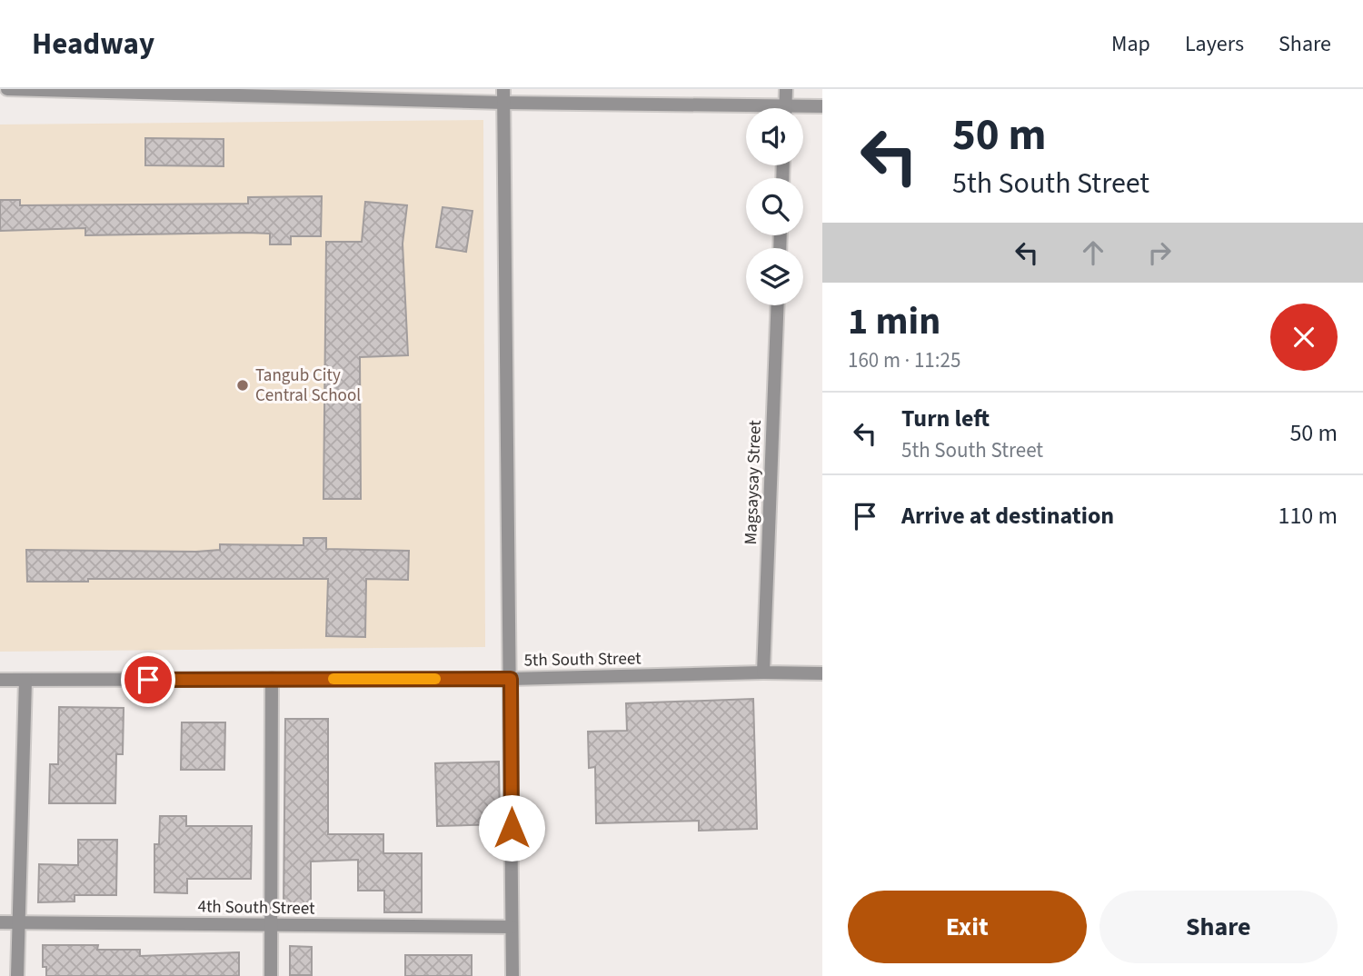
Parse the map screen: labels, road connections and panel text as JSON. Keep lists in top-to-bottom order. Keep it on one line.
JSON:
{"streets":{"street":["Magsaysay Street","5th South Street","4th South Street"]},"crossings":[["Magsaysay Street","5th South Street"]],"places":["Tangub City Central School"],"page":{"header":"Headway","nav":["Map","Layers","Share"],"turn":["50 m","5th South Street"],"heading":["1 min","160 m · 11:25"],"list":[{"name":"Turn left","note":"5th South Street","value":"50 m"},{"name":"Arrive at destination","value":"110 m"}],"buttons":["Exit","Share"]}}
